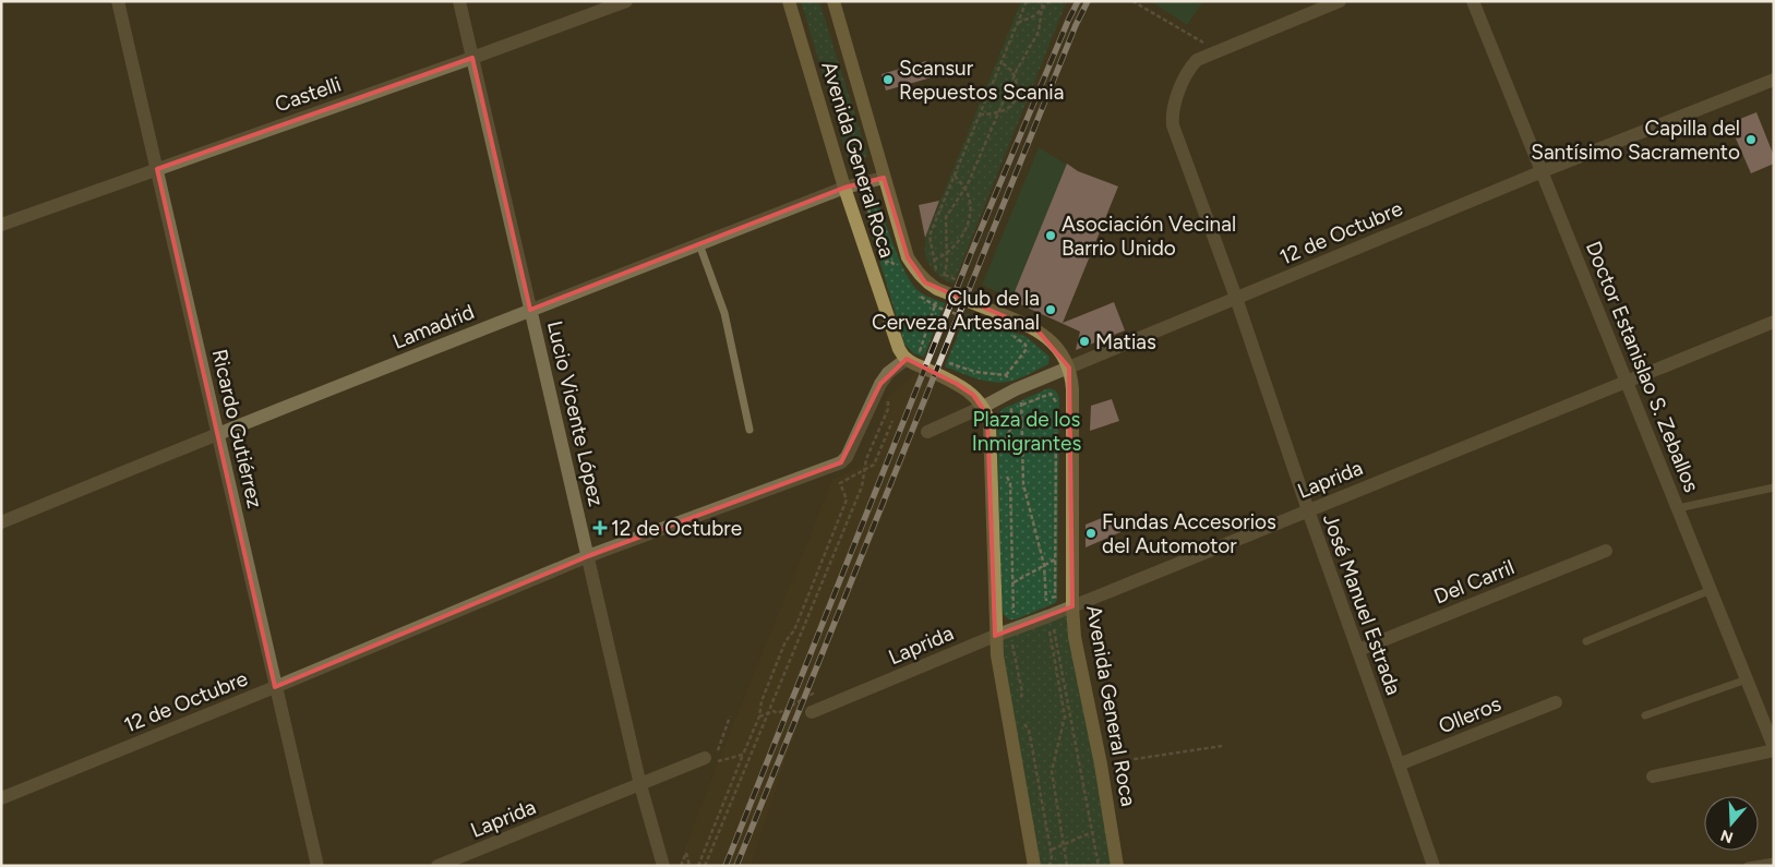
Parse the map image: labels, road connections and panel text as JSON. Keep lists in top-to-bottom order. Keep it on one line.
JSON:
{"streets":{"main road":["Avenida General Roca"],"street":["Castelli","12 de Octubre","Lamadrid","Doctor Estanislao S. Zeballos","Lucio Vicente López","Ricardo Gutiérrez","Laprida","Del Carril","José Manuel Estrada","Olleros"]},"crossings":[["Castelli","Lucio Vicente López"],["Castelli","Ricardo Gutiérrez"],["Avenida General Roca","12 de Octubre"],["Avenida General Roca","Lamadrid"],["Avenida General Roca","Laprida"],["12 de Octubre","Doctor Estanislao S. Zeballos"],["12 de Octubre","Lucio Vicente López"],["12 de Octubre","Ricardo Gutiérrez"],["12 de Octubre","José Manuel Estrada"],["Lamadrid","Lucio Vicente López"],["Lamadrid","Ricardo Gutiérrez"],["Doctor Estanislao S. Zeballos","Laprida"],["Lucio Vicente López","Laprida"],["Laprida","José Manuel Estrada"],["Del Carril","José Manuel Estrada"],["José Manuel Estrada","Olleros"]],"parks":["Plaza de los Inmigrantes"],"places":{"other":["Scansur Repuestos Scania","Capilla del Santísimo Sacramento","Asociación Vecinal Barrio Unido","Club de la Cerveza Artesanal","Matias","Fundas Accesorios del Automotor"],"health":["12 de Octubre"]},"north":"bottom"}
